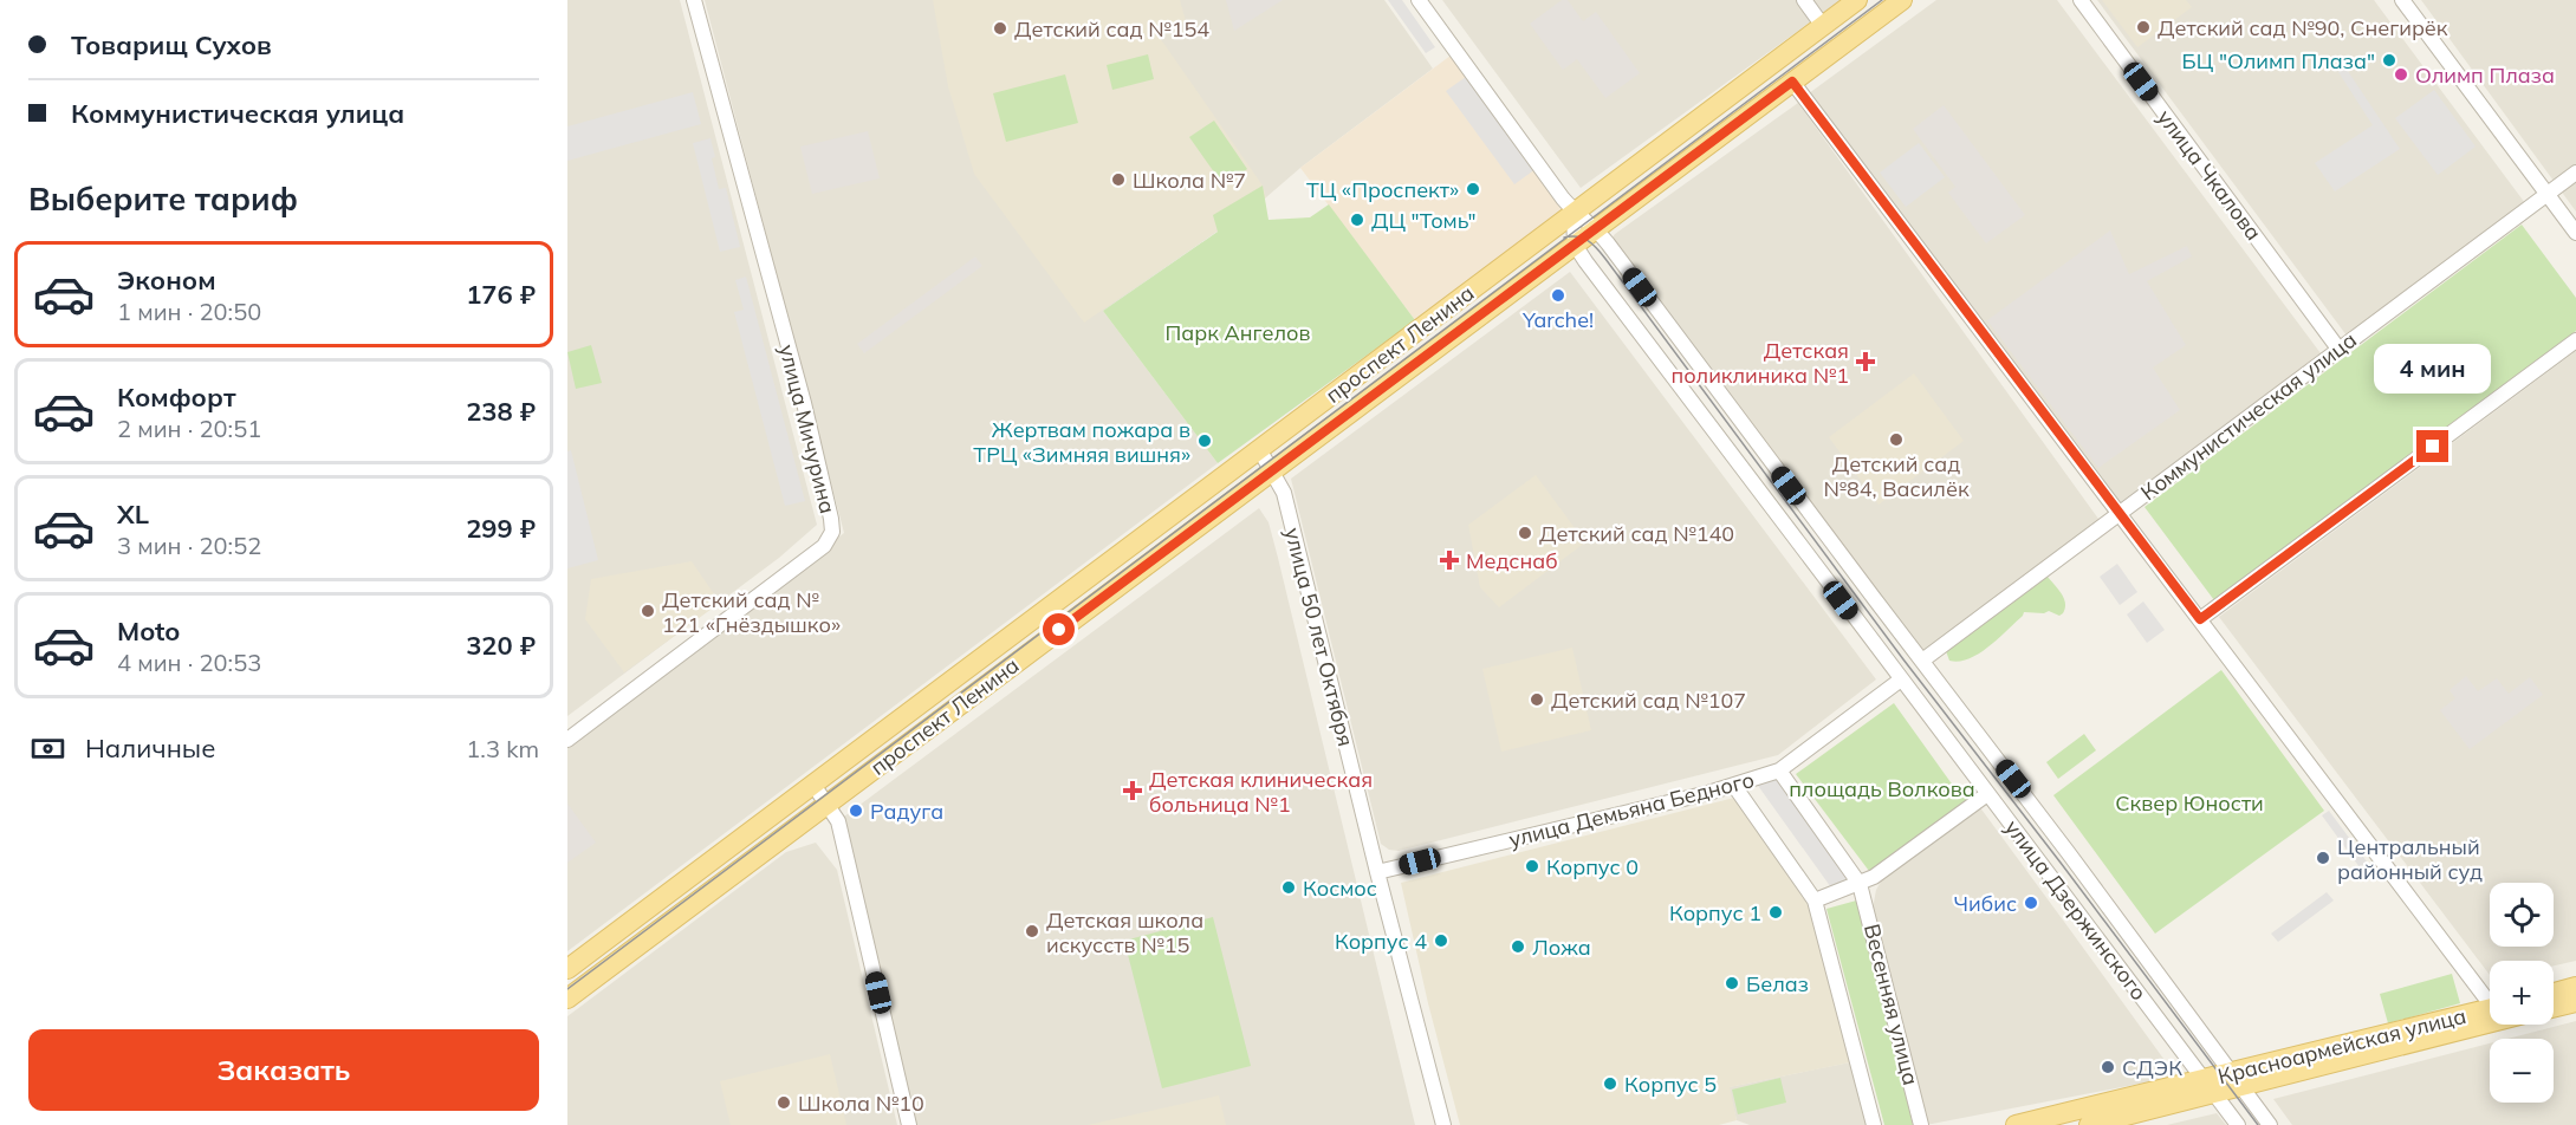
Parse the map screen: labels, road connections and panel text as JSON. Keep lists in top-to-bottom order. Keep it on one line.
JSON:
{"streets":{"main road":["проспект Ленина","Красноармейская улица"],"street":["улица Чкалова","Коммунистическая улица","улица Мичурина","улица 50 лет Октября","улица Демьяна Бедного","улица Дзержинского","Весенняя улица"]},"crossings":[["улица Чкалова","Коммунистическая улица"],["проспект Ленина","улица 50 лет Октября"],["проспект Ленина","улица Дзержинского"],["Коммунистическая улица","улица Дзержинского"],["улица 50 лет Октября","улица Демьяна Бедного"],["улица Демьяна Бедного","улица Дзержинского"],["улица Демьяна Бедного","Весенняя улица"],["улица Дзержинского","Красноармейская улица"]],"parks":["Парк Ангелов","площадь Волкова","Сквер Юности"],"places":{"other":["Детский сад №90, Снегирёк","Детский сад №154","БЦ \"Олимп Плаза\"","Олимп Плаза","Школа №7","ТЦ «Проспект»","ДЦ \"Томь\"","Yarche!","Детский сад №84, Василёк","Жертвам пожара в ТРЦ «Зимняя вишня»","Детский сад №140","Детский сад № 121 «Гнёздышко»","Детский сад №107","Радуга","Центральный районный суд","Корпус 0","Космос","Чибис","Корпус 1","Детская школа искусств №15","Корпус 4","Ложа","Белаз","СДЭК","Корпус 5","Школа №10"],"health":["Детская поликлиника №1","Медснаб","Детская клиническая больница №1"]},"page":{"banner":["Товарищ Сухов","Коммунистическая улица"],"heading":"Выберите тариф","list":[{"name":"Эконом","note":"1 мин · 20:50","value":"176 ₽"},{"name":"Комфорт","note":"2 мин · 20:51","value":"238 ₽"},{"name":"XL","note":"3 мин · 20:52","value":"299 ₽"},{"name":"Moto","note":"4 мин · 20:53","value":"320 ₽"}],"bubble":"4 мин","pay":["Наличные","1.3 km"],"map_buttons":["+","−"],"buttons":"Заказать"}}
